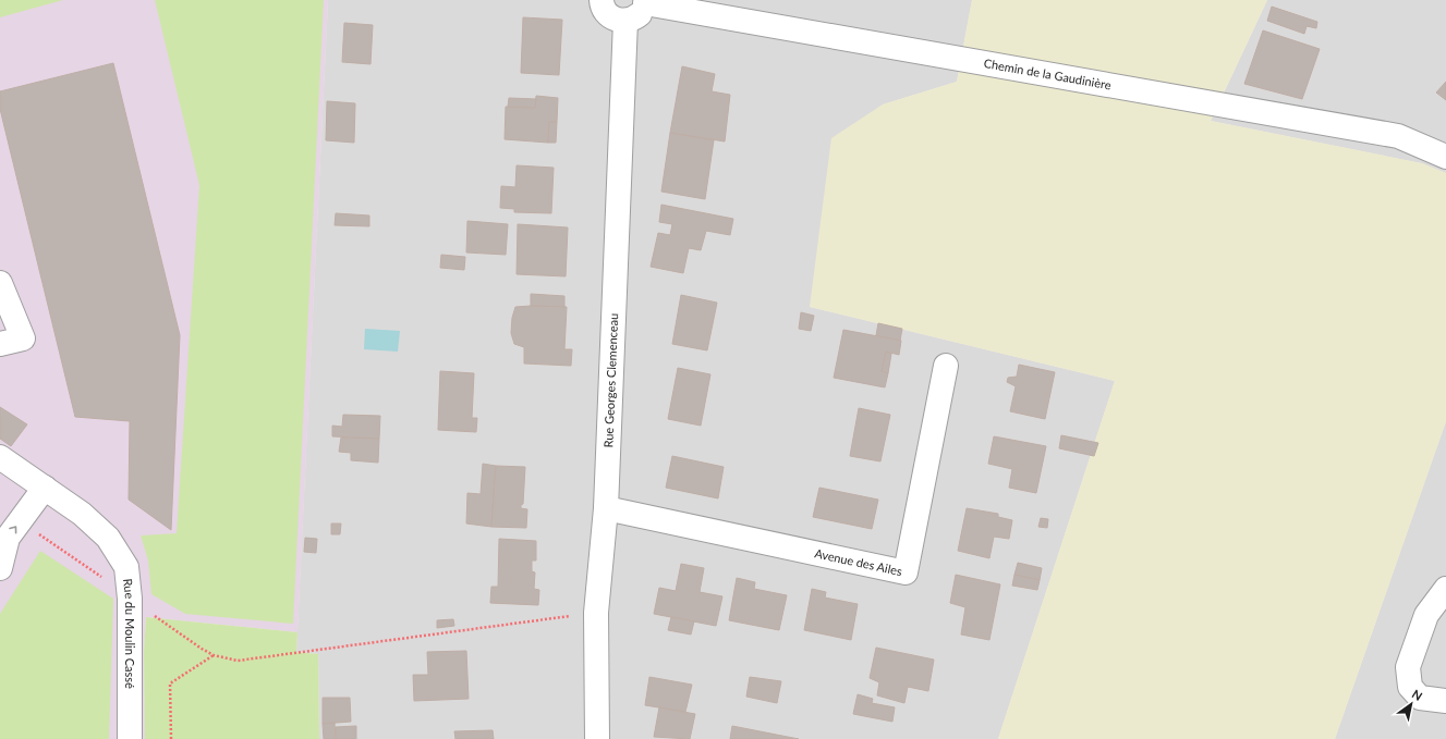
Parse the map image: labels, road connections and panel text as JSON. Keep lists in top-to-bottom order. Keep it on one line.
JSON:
{"streets":{"street":["Chemin de la Gaudinière","Rue Georges Clemenceau","Avenue des Ailes","Rue du Moulin Cassé"]},"crossings":[["Rue Georges Clemenceau","Avenue des Ailes"]],"north":"top right"}
